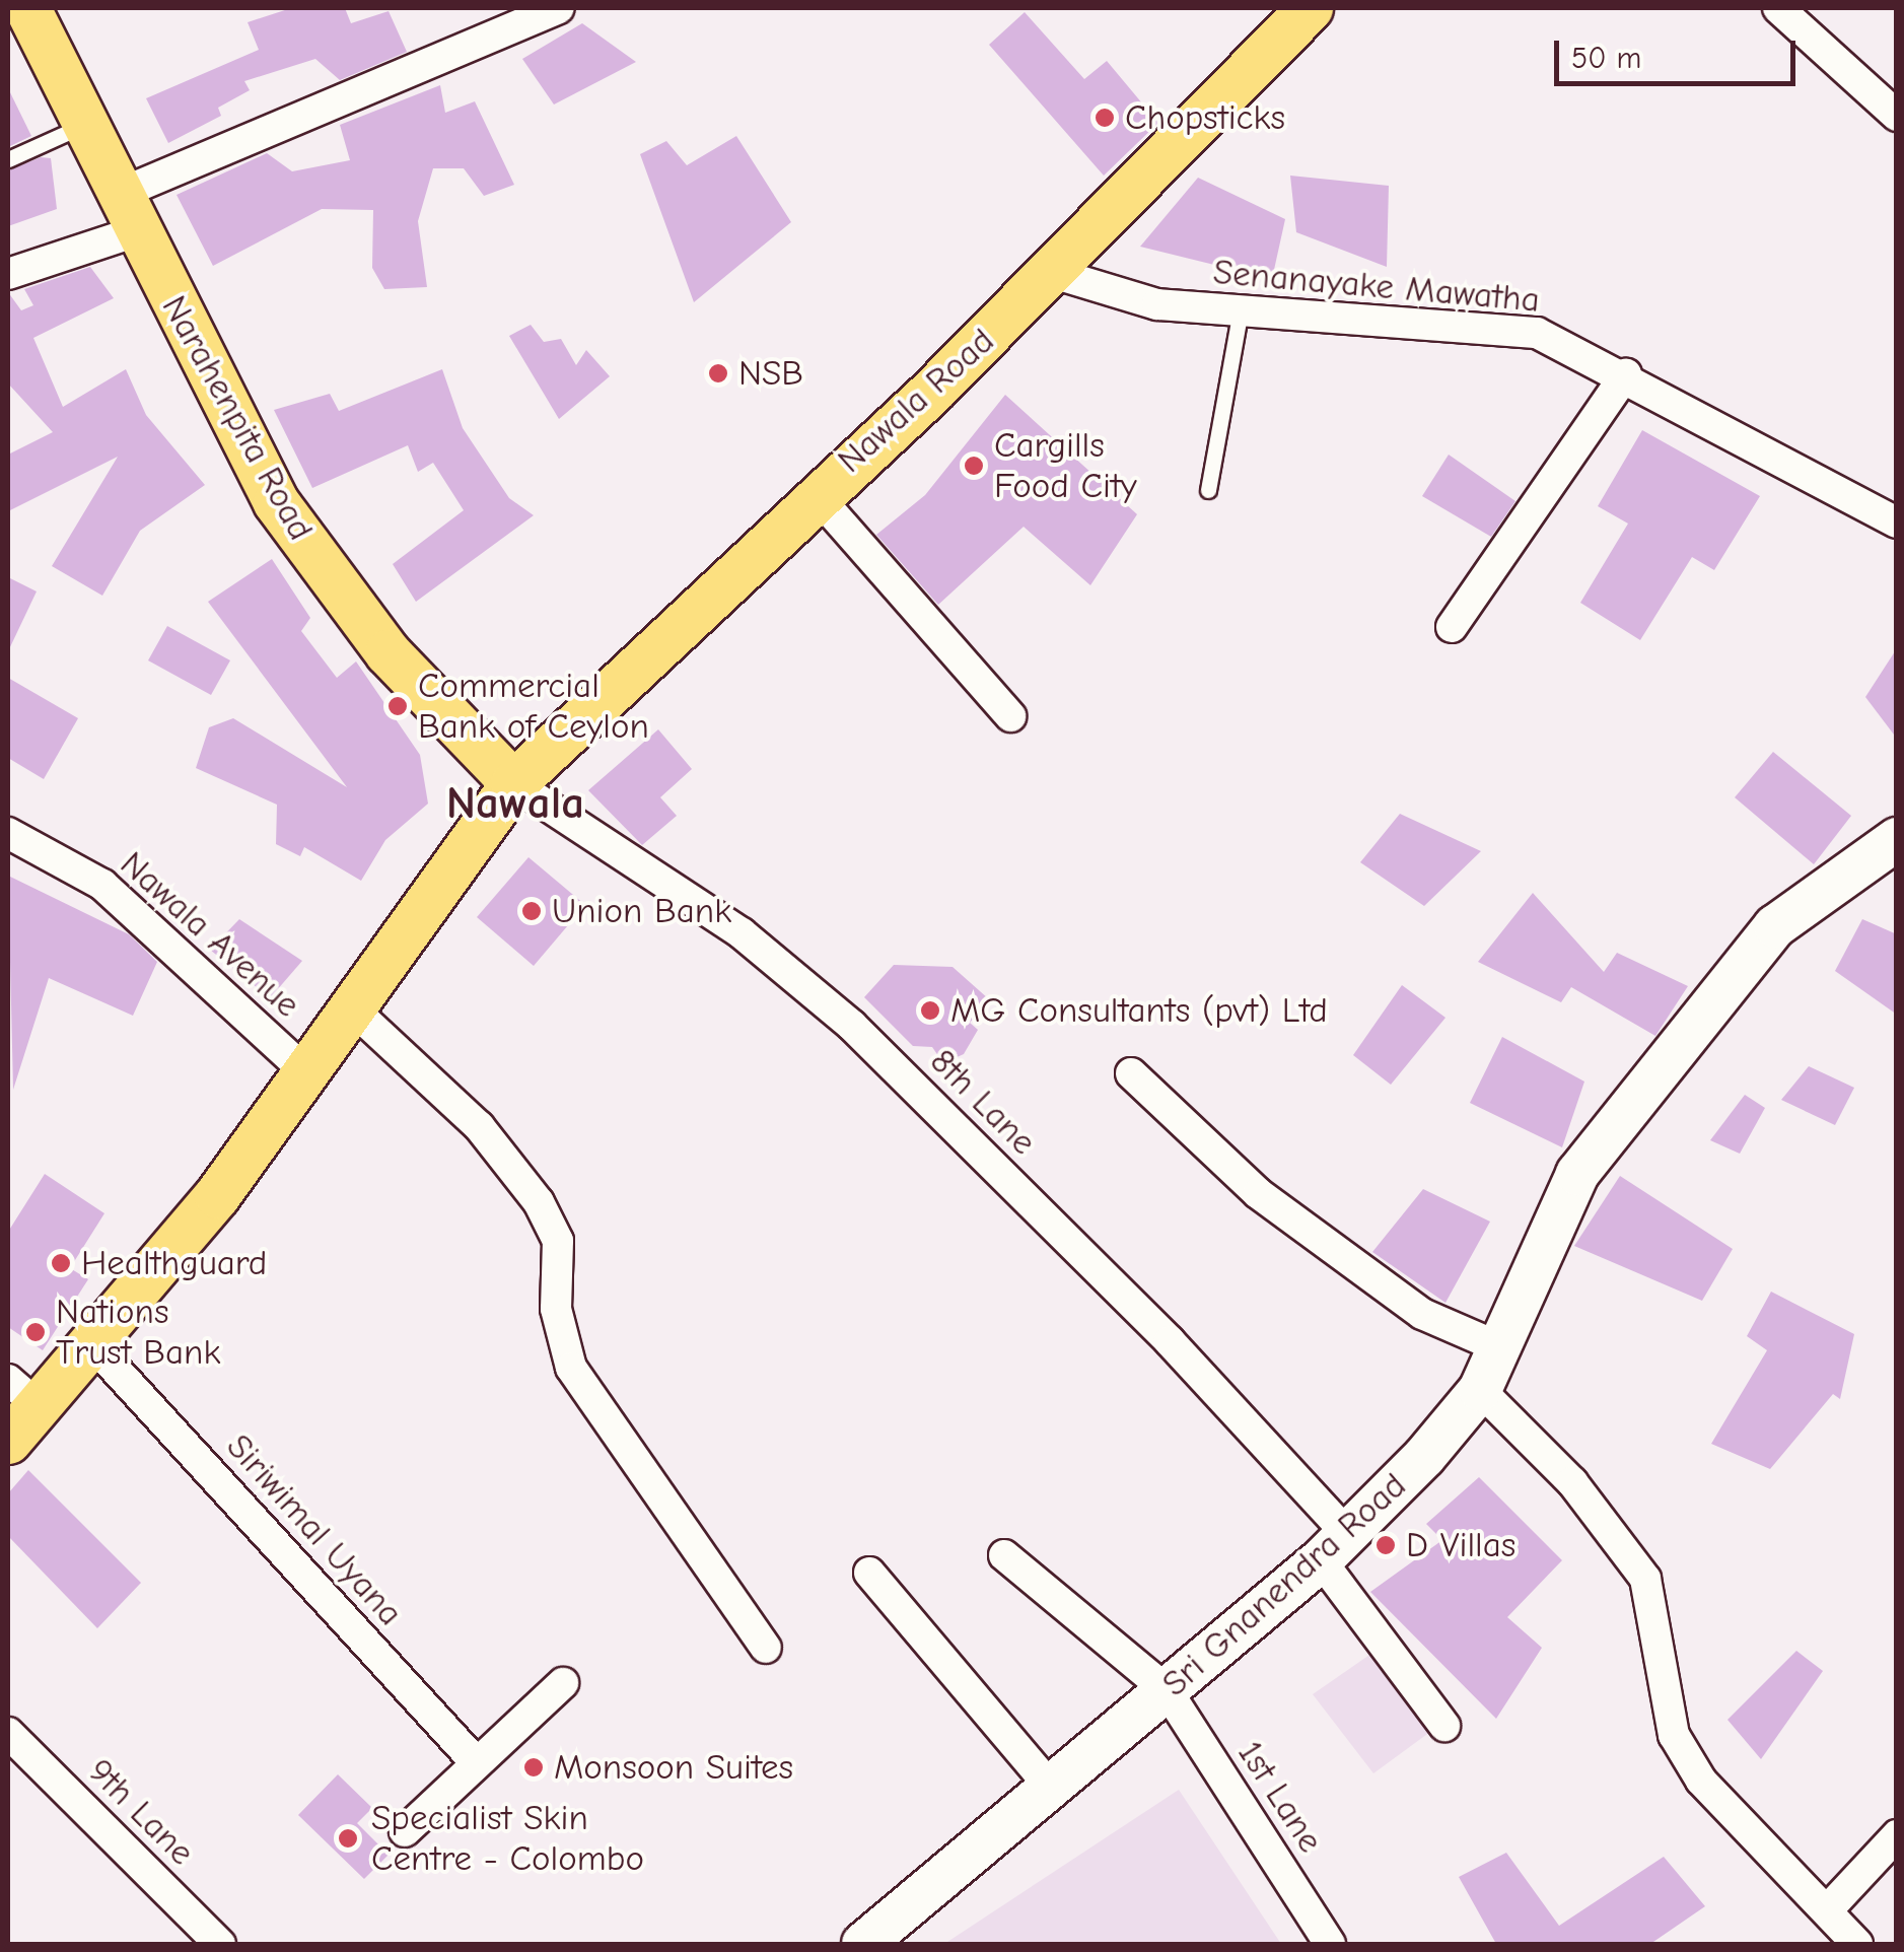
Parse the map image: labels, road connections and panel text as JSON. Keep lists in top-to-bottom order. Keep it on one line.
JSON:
{"streets":{"main road":["Nawala Road","Narahenpita Road"],"street":["Senanayake Mawatha","Nawala Avenue","8th Lane","Siriwimal Uyana","Sri Gnanendra Road","1st Lane","9th Lane"]},"crossings":[["Senanayake Mawatha","Nawala Road"],["Nawala Road","Narahenpita Road"],["Nawala Road","Nawala Avenue"],["Nawala Road","8th Lane"],["Nawala Road","Siriwimal Uyana"],["Narahenpita Road","8th Lane"],["8th Lane","Sri Gnanendra Road"],["Sri Gnanendra Road","1st Lane"]],"districts":["Nawala"],"places":["Chopsticks","NSB","Cargills Food City","Commercial Bank of Ceylon","Union Bank","MG Consultants (pvt) Ltd","Healthguard","Nations Trust Bank","D Villas","Monsoon Suites","Specialist Skin Centre - Colombo"],"scale_bar":"50 m"}
